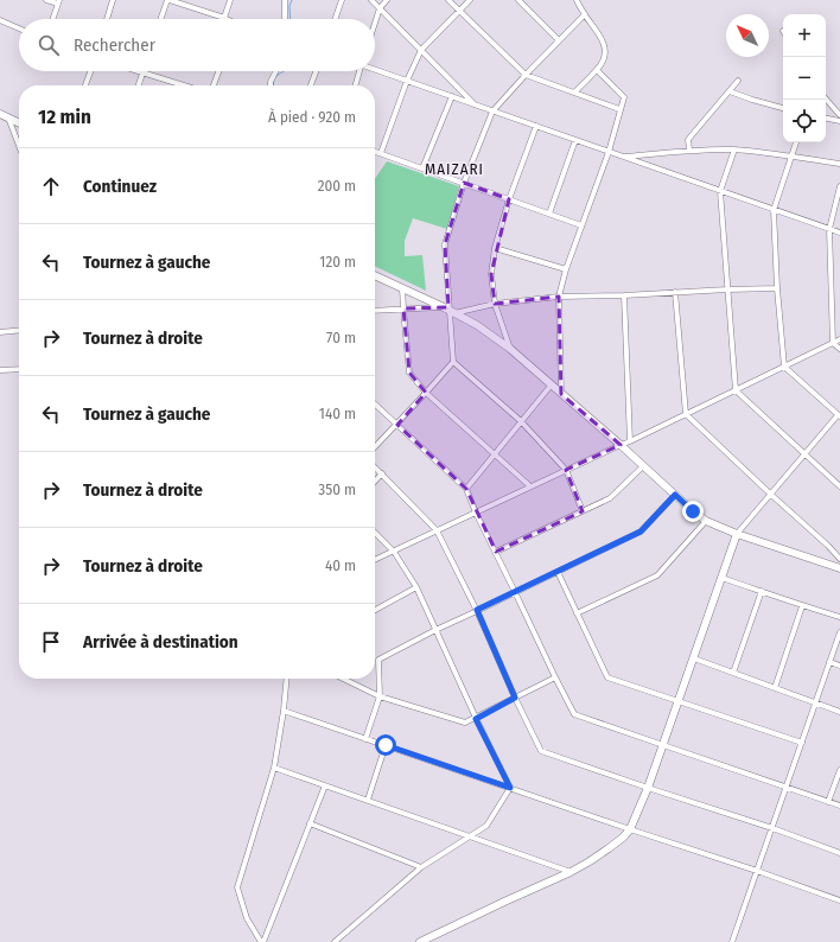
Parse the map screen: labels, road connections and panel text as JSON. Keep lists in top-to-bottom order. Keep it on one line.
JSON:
{"districts":["MAIZARI"],"north":"top left","page":{"map_buttons":["+","−"],"search":"Rechercher","heading":["12 min","À pied · 920 m"],"list":[["Continuez","200 m"],["Tournez à gauche","120 m"],["Tournez à droite","70 m"],["Tournez à gauche","140 m"],["Tournez à droite","350 m"],["Tournez à droite","40 m"],"Arrivée à destination"]}}
